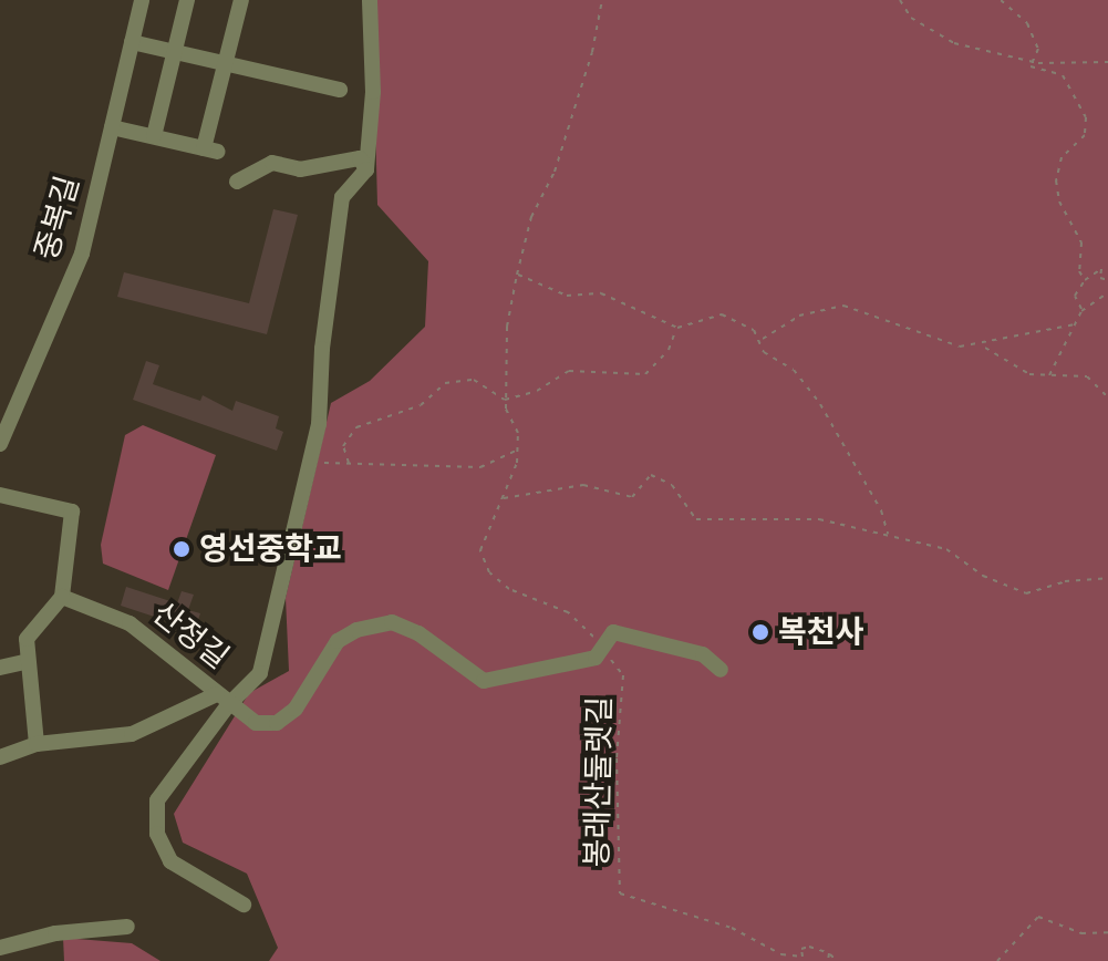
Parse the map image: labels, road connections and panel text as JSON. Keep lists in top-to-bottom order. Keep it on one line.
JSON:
{"streets":{"street":["중복길","산정길"],"path":["봉래산둘렛길"]},"places":["영선중학교","복천사"]}
